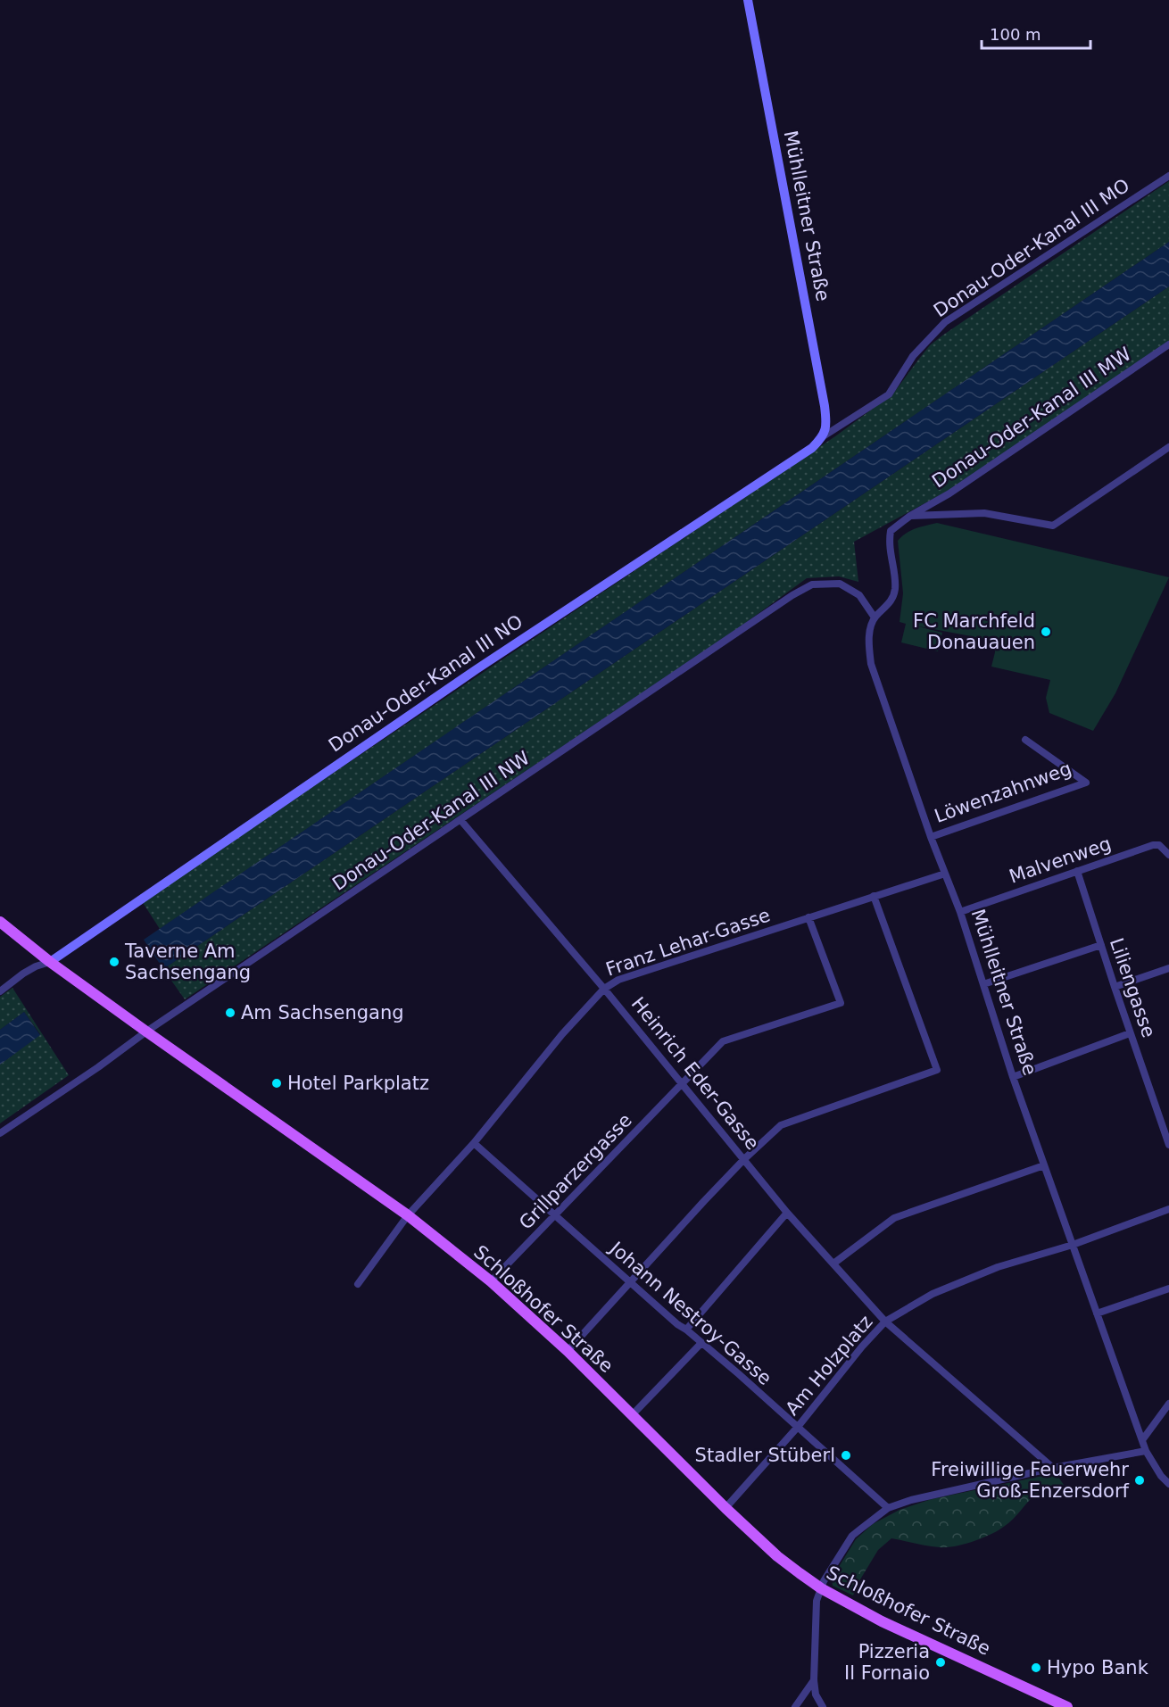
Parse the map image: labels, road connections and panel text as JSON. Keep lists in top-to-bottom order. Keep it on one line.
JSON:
{"streets":{"main road":["Schloßhofer Straße"],"street":["Mühlleitner Straße","Donau-Oder-Kanal III MO","Donau-Oder-Kanal III MW","Donau-Oder-Kanal III NO","Löwenzahnweg","Donau-Oder-Kanal III NW","Malvenweg","Franz Lehar-Gasse","Liliengasse","Heinrich Eder-Gasse","Grillparzergasse","Johann Nestroy-Gasse","Am Holzplatz"]},"crossings":[["Mühlleitner Straße","Donau-Oder-Kanal III MO"],["Mühlleitner Straße","Donau-Oder-Kanal III MW"],["Mühlleitner Straße","Donau-Oder-Kanal III NO"],["Mühlleitner Straße","Löwenzahnweg"],["Mühlleitner Straße","Donau-Oder-Kanal III NW"],["Mühlleitner Straße","Malvenweg"],["Mühlleitner Straße","Franz Lehar-Gasse"],["Mühlleitner Straße","Am Holzplatz"],["Donau-Oder-Kanal III MO","Donau-Oder-Kanal III NO"],["Donau-Oder-Kanal III NO","Schloßhofer Straße"],["Donau-Oder-Kanal III NW","Heinrich Eder-Gasse"],["Donau-Oder-Kanal III NW","Schloßhofer Straße"],["Malvenweg","Liliengasse"],["Franz Lehar-Gasse","Heinrich Eder-Gasse"],["Franz Lehar-Gasse","Grillparzergasse"],["Franz Lehar-Gasse","Schloßhofer Straße"],["Franz Lehar-Gasse","Johann Nestroy-Gasse"],["Heinrich Eder-Gasse","Grillparzergasse"],["Heinrich Eder-Gasse","Am Holzplatz"],["Grillparzergasse","Schloßhofer Straße"],["Grillparzergasse","Johann Nestroy-Gasse"],["Schloßhofer Straße","Am Holzplatz"],["Johann Nestroy-Gasse","Am Holzplatz"]],"places":["FC Marchfeld Donauauen","Taverne Am Sachsengang","Am Sachsengang","Hotel Parkplatz","Stadler Stüberl","Freiwillige Feuerwehr Groß-Enzersdorf","Pizzeria Il Fornaio","Hypo Bank"],"scale_bar":"100 m"}
